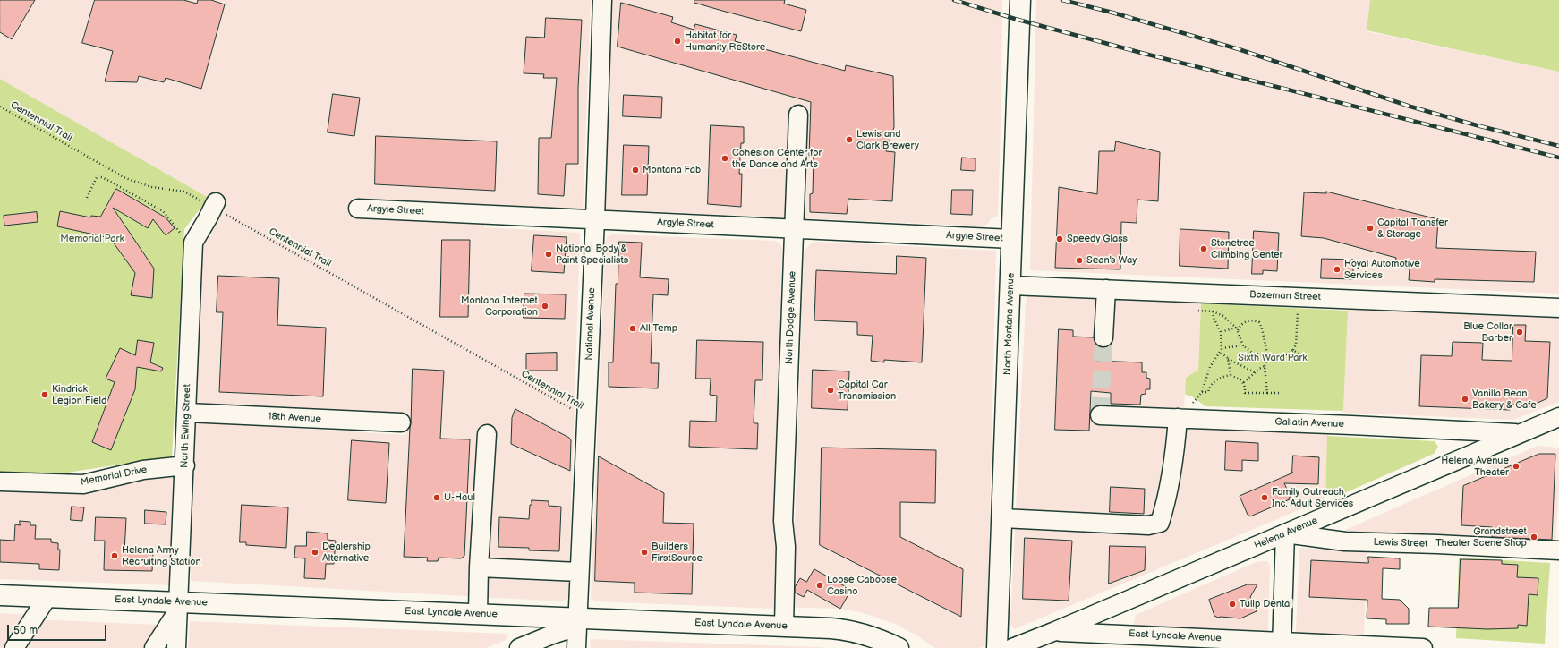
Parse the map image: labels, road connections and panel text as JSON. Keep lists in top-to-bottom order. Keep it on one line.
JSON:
{"streets":{"main road":["North Montana Avenue","East Lyndale Avenue"],"street":["Argyle Street","Bozeman Street","North Dodge Avenue","National Avenue","18th Avenue","Gallatin Avenue","North Ewing Street","Memorial Drive","Helena Avenue","Lewis Street"],"path":["Centennial Trail"]},"crossings":[["Centennial Trail","National Avenue"],["Centennial Trail","North Ewing Street"],["Argyle Street","North Dodge Avenue"],["Argyle Street","National Avenue"],["Argyle Street","North Montana Avenue"],["Bozeman Street","North Montana Avenue"],["North Dodge Avenue","East Lyndale Avenue"],["National Avenue","East Lyndale Avenue"],["18th Avenue","North Ewing Street"],["Gallatin Avenue","Helena Avenue"],["North Ewing Street","Memorial Drive"],["North Ewing Street","East Lyndale Avenue"],["Helena Avenue","Lewis Street"],["Helena Avenue","East Lyndale Avenue"]],"parks":["Memorial Park","Sixth Ward Park"],"places":["Habitat for Humanity ReStore","Lewis and Clark Brewery","Cohesion Center for the Dance and Arts","Montana Fab","Capital Transfer & Storage","Speedy Glass","Stonetree Climbing Center","National Body & Paint Specialists","Sean's Way","Royal Automotive Services","Montana Internet Corporation","All Temp","Blue Collar Barber","Capital Car Transmission","Kindrick Legion Field","Vanilla Bean Bakery & Cafe","Helena Avenue Theater","U-Haul","Family Outreach, Inc. Adult Services","Grandstreet Theater Scene Shop","Dealership Alternative","Builders FirstSource","Helena Army Recruiting Station","Loose Caboose Casino","Tulip Dental"],"scale_bar":"50 m"}
